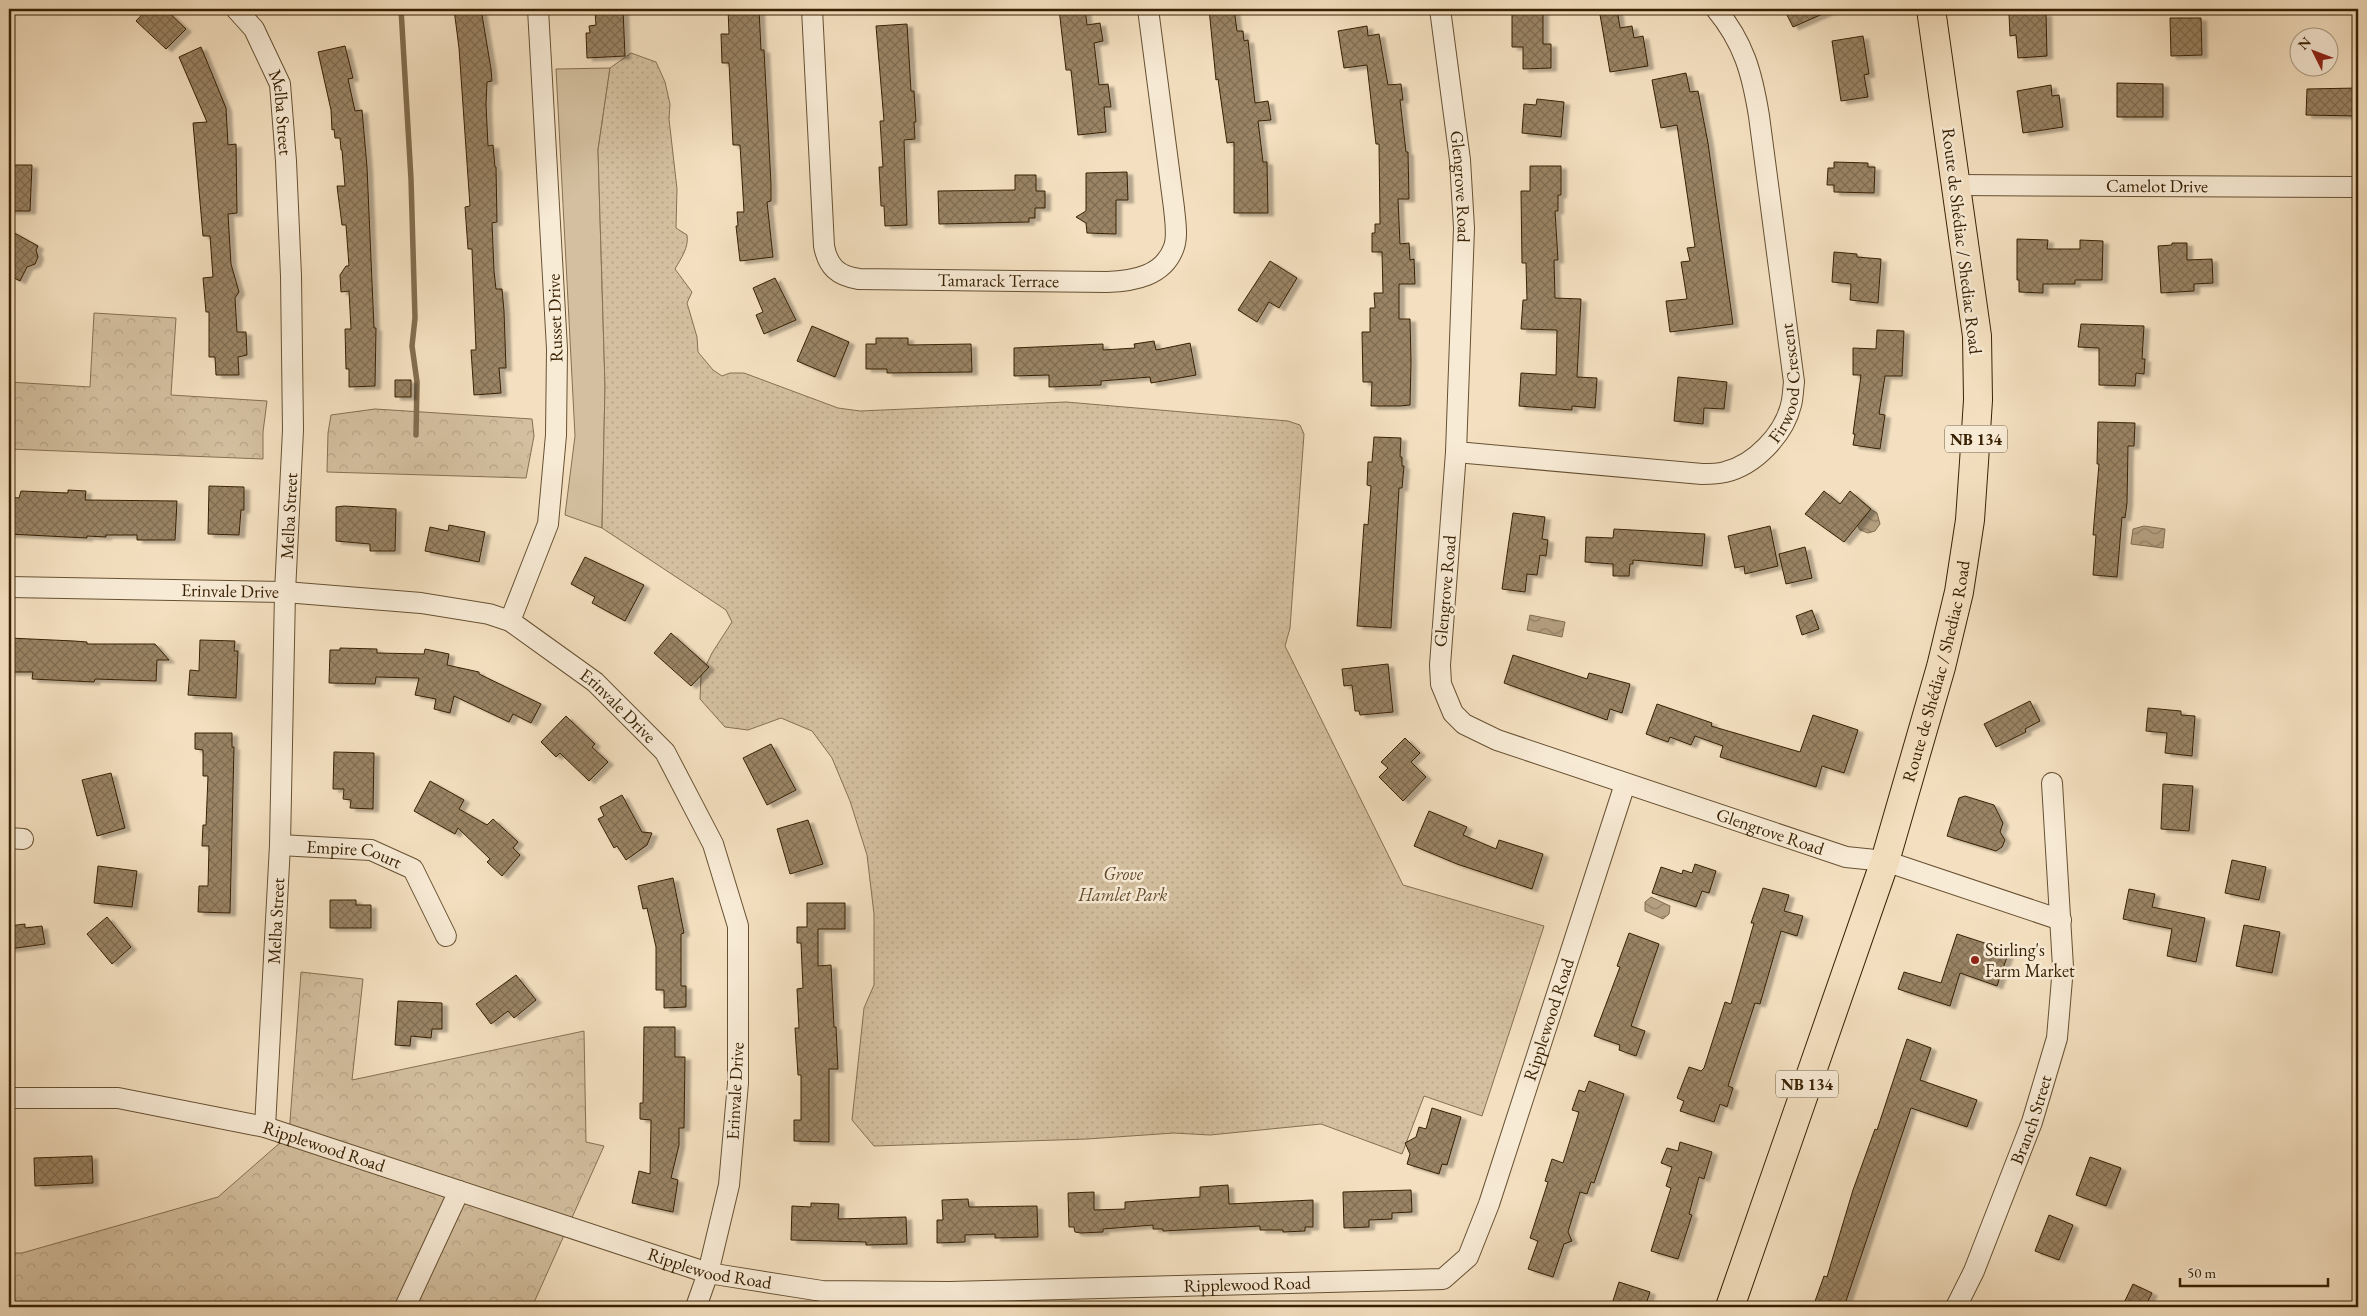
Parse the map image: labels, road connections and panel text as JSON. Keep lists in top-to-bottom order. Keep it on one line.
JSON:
{"streets":{"main road":["Route de Shédiac / Shediac Road","NB 134"],"street":["Melba Street","Camelot Drive","Glengrove Road","Tamarack Terrace","Russet Drive","Firwood Crescent","Erinvale Drive","Empire Court","Ripplewood Road","Branch Street"]},"crossings":[["Melba Street","Erinvale Drive"],["Melba Street","Empire Court"],["Melba Street","Ripplewood Road"],["Camelot Drive","Route de Shédiac / Shediac Road"],["Glengrove Road","Route de Shédiac / Shediac Road"],["Glengrove Road","Firwood Crescent"],["Glengrove Road","Ripplewood Road"],["Russet Drive","Erinvale Drive"],["Erinvale Drive","Ripplewood Road"]],"parks":["Grove Hamlet Park"],"places":["Stirling's Farm Market"],"scale_bar":"50 m","north":"top left"}
